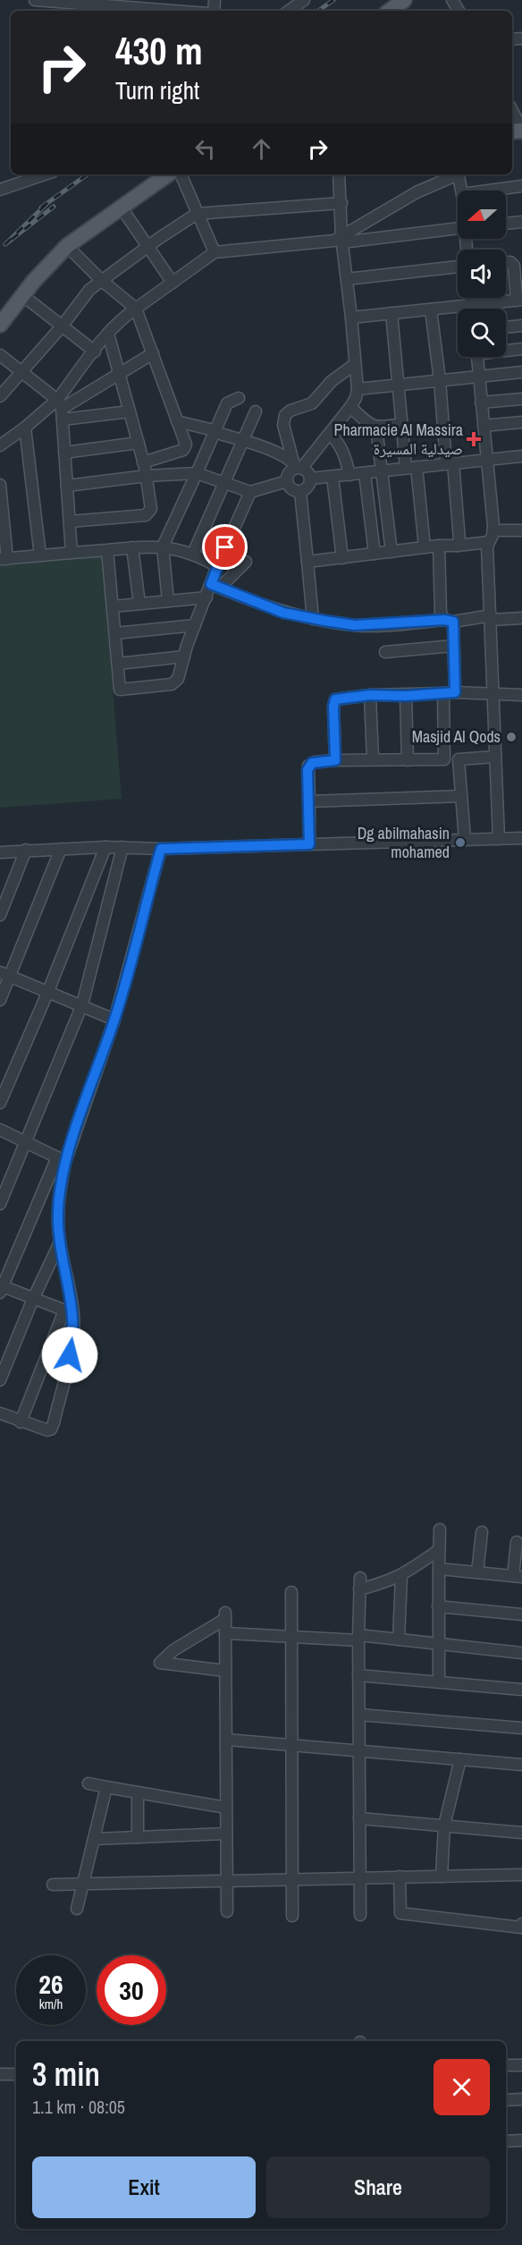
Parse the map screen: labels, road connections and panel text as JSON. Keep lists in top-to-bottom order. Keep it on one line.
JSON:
{"places":{"health":["Pharmacie Al Massira صيدلية المسيرة"],"other":["Masjid Al Qods","Dg abilmahasin mohamed"]},"north":"left","page":{"turn":["430 m","Turn right"],"speed":"26 km/h","limit":"30","heading":["3 min","1.1 km · 08:05"],"buttons":["Exit","Share"]}}
